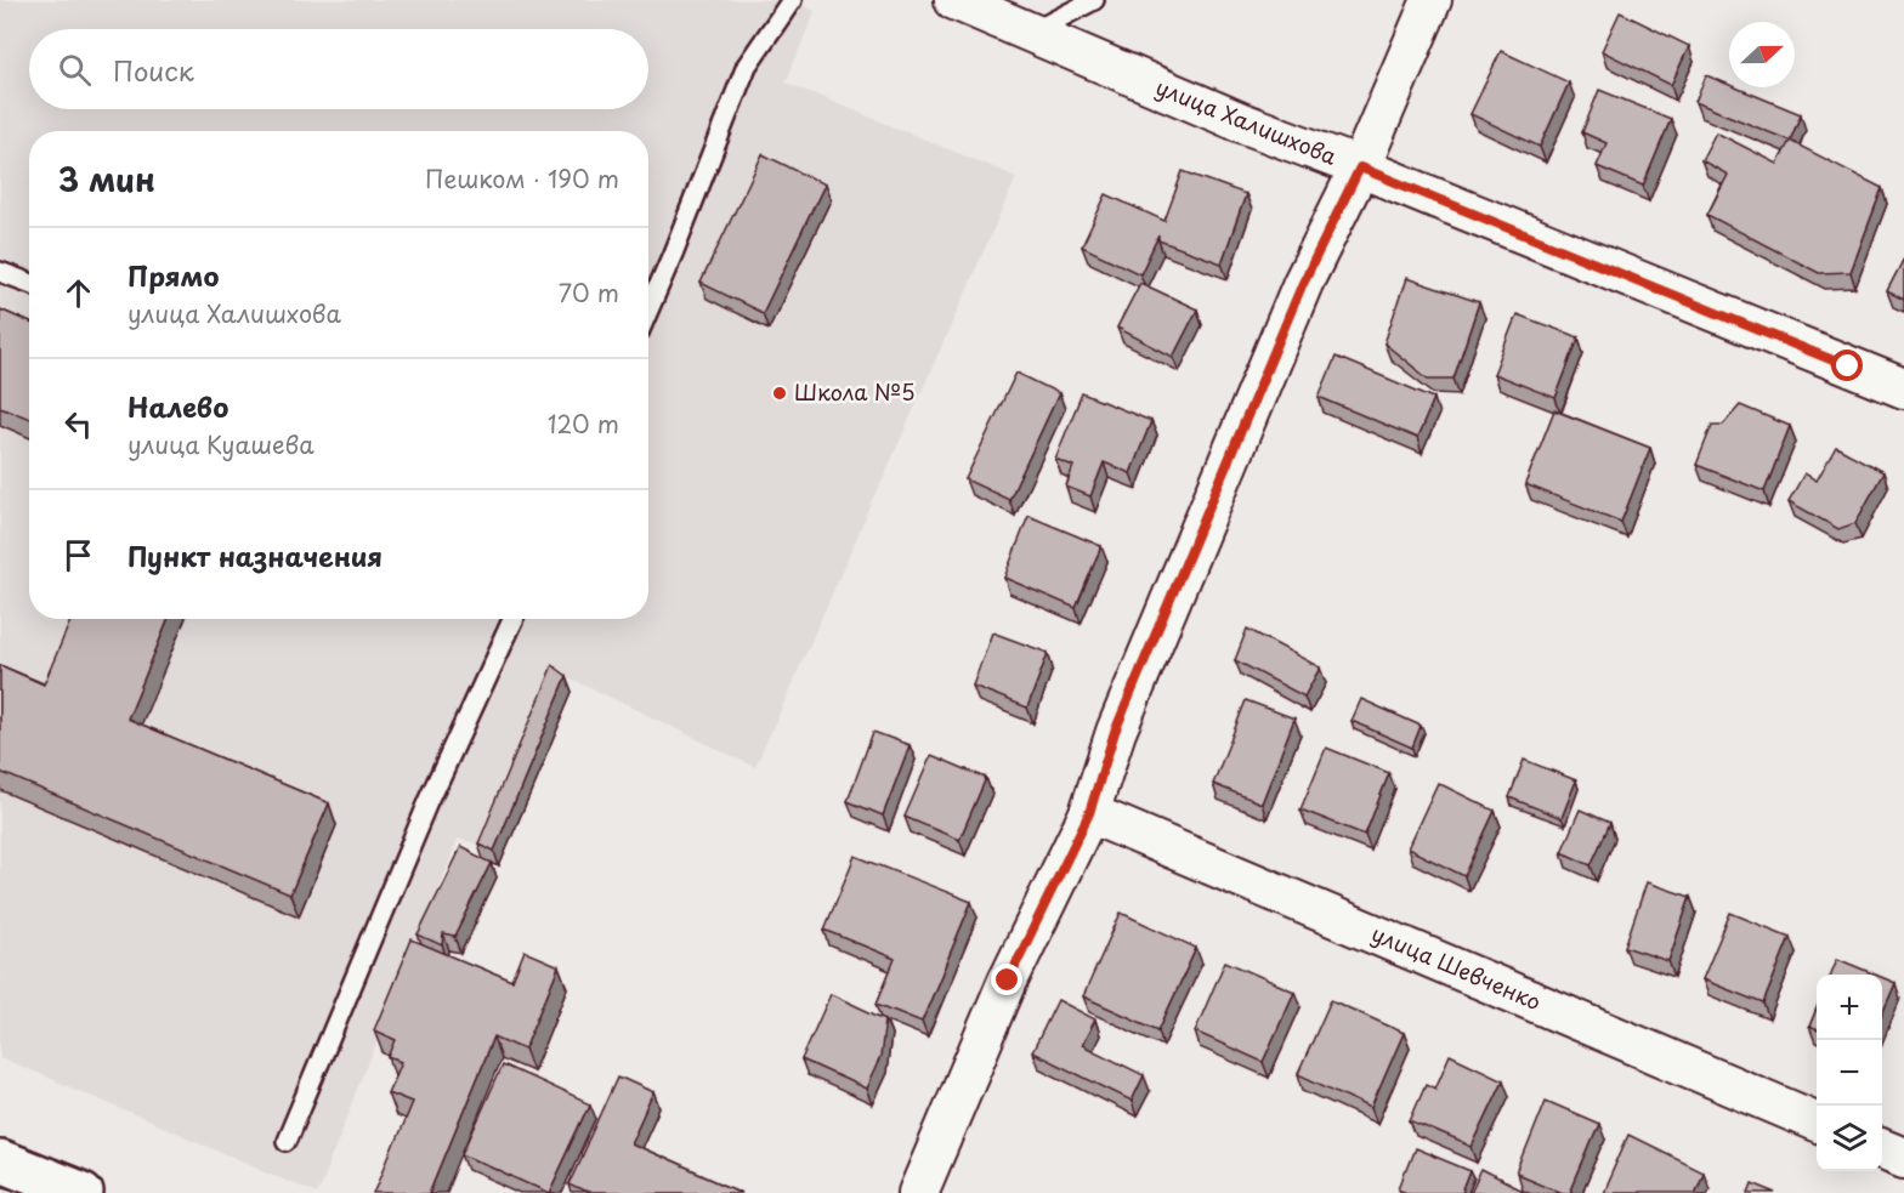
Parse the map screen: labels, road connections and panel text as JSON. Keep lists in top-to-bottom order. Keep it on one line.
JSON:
{"streets":{"street":["улица Халишхова","улица Шевченко"]},"places":["Школа №5"],"north":"right","page":{"search":"Поиск","heading":["3 мин","Пешком · 190 m"],"list":[["Прямо","улица Халишхова","70 m"],["Налево","улица Куашева","120 m"],"Пункт назначения"],"map_buttons":["+","−"]}}
